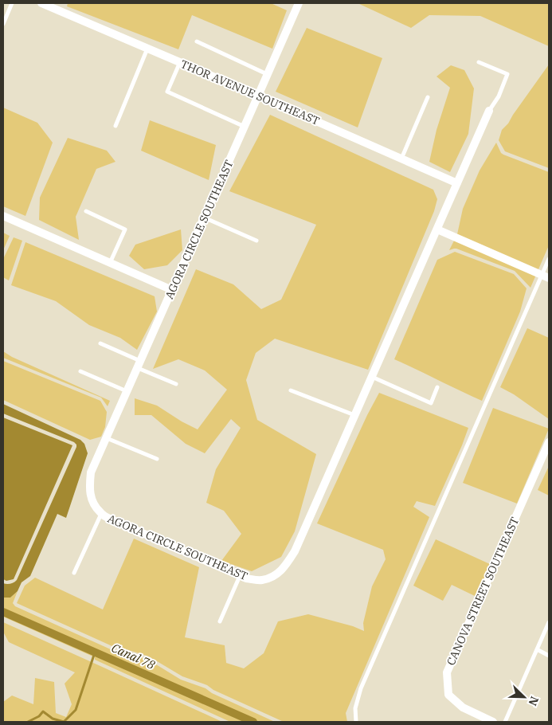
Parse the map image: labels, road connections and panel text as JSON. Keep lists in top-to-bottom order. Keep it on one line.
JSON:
{"streets":{"street":["THOR AVENUE SOUTHEAST","AGORA CIRCLE SOUTHEAST","CANOVA STREET SOUTHEAST"]},"crossings":[["THOR AVENUE SOUTHEAST","AGORA CIRCLE SOUTHEAST"]],"water":["Canal 78"],"north":"bottom right"}
